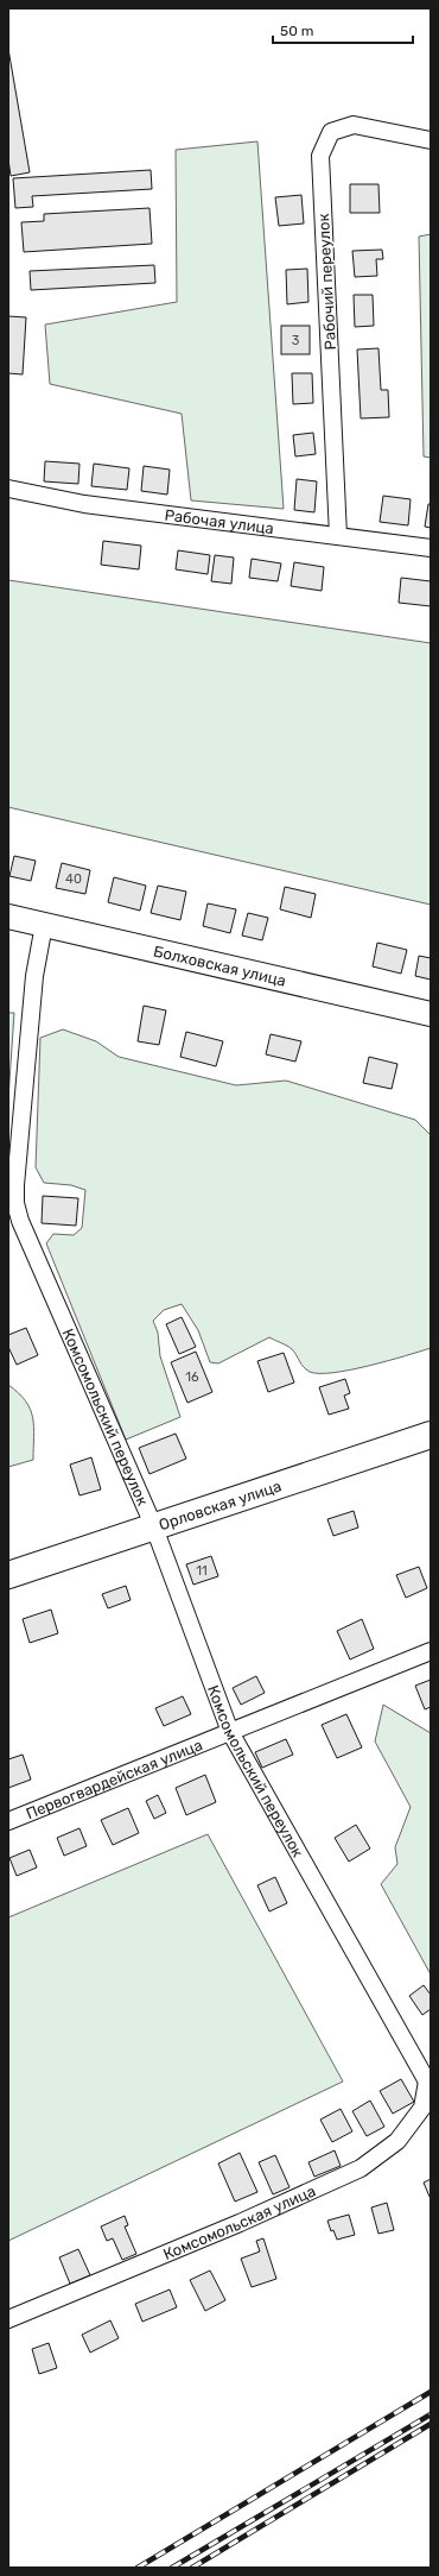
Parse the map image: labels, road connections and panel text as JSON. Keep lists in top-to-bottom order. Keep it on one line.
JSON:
{"streets":{"main road":["Болховская улица","Орловская улица"],"street":["Рабочий переулок","Рабочая улица","Комсомольский переулок","Первогвардейская улица","Комсомольская улица"]},"crossings":[["Рабочий переулок","Рабочая улица"],["Болховская улица","Комсомольский переулок"],["Комсомольский переулок","Орловская улица"],["Комсомольский переулок","Первогвардейская улица"],["Комсомольский переулок","Комсомольская улица"]],"house_numbers":["3","40","16","11"],"scale_bar":"50 m"}
